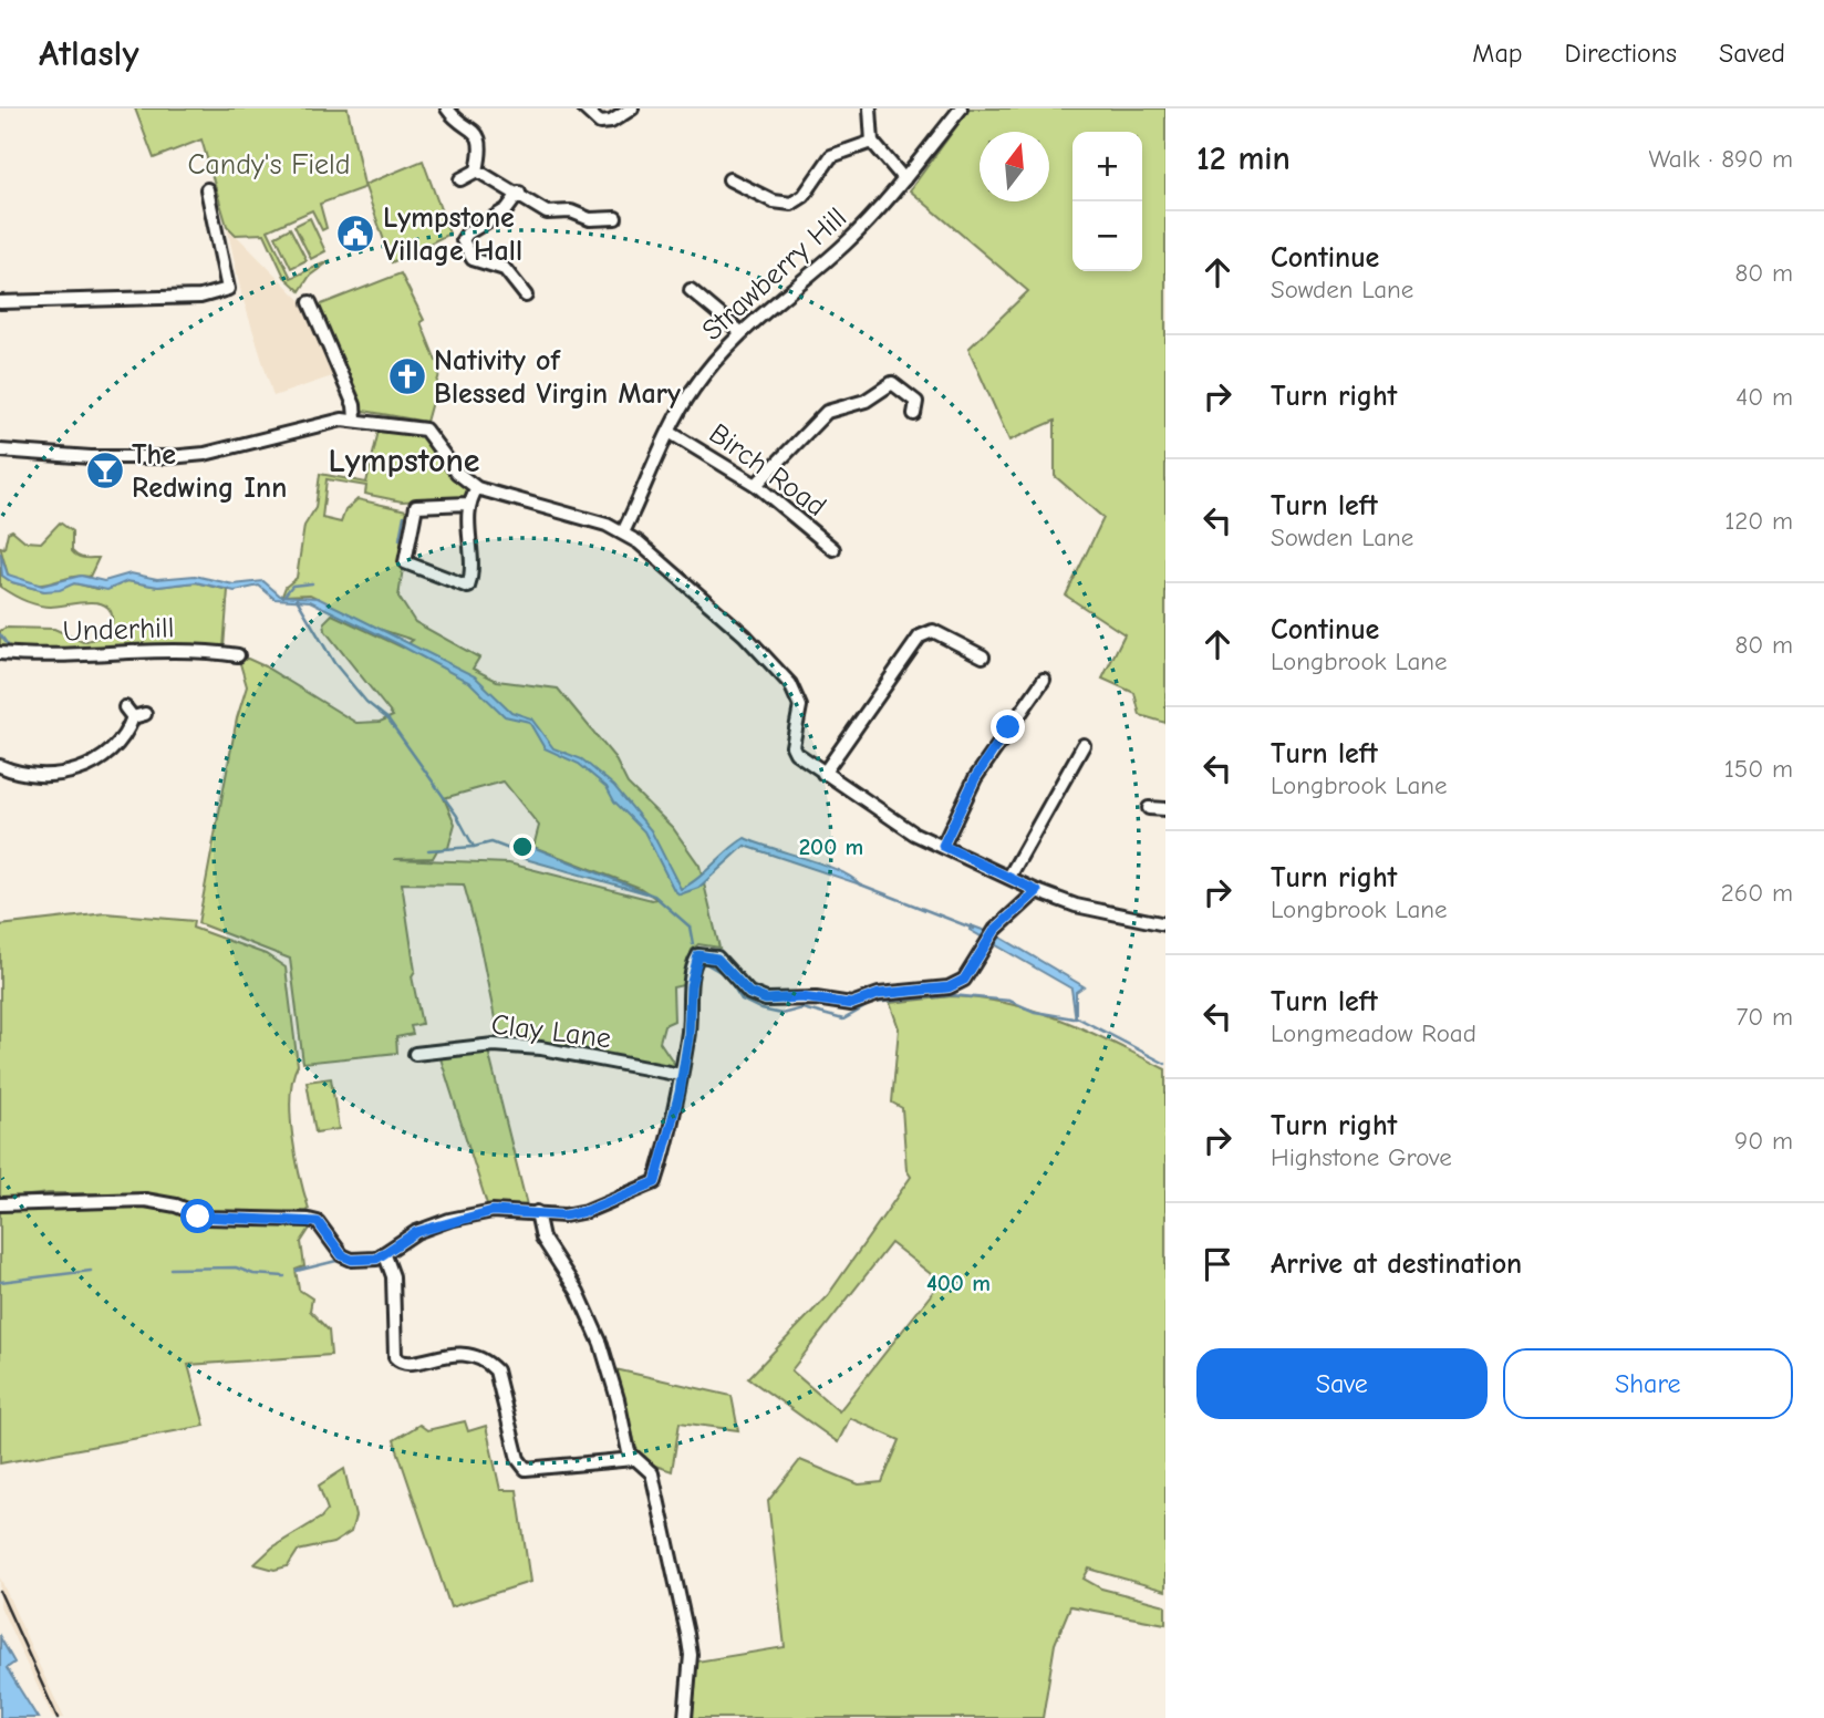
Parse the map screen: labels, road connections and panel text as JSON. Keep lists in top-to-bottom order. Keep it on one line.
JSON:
{"streets":{"street":["Strawberry Hill","Birch Road","Underhill","Clay Lane"]},"crossings":[["Strawberry Hill","Birch Road"]],"districts":["Lympstone"],"parks":["Candy's Field"],"places":{"public building":["Lympstone Village Hall"],"church":["Nativity of Blessed Virgin Mary"],"bar":["The Redwing Inn"]},"north":"top","page":{"header":"Atlasly","nav":["Map","Directions","Saved"],"heading":["12 min","Walk · 890 m"],"map_buttons":["+","−"],"list":[["Continue","Sowden Lane","80 m"],["Turn right","40 m"],["Turn left","Sowden Lane","120 m"],["Continue","Longbrook Lane","80 m"],["Turn left","Longbrook Lane","150 m"],["Turn right","Longbrook Lane","260 m"],["Turn left","Longmeadow Road","70 m"],["Turn right","Highstone Grove","90 m"],"Arrive at destination"],"buttons":["Save","Share"]},"rings":["200 m","400 m"]}
